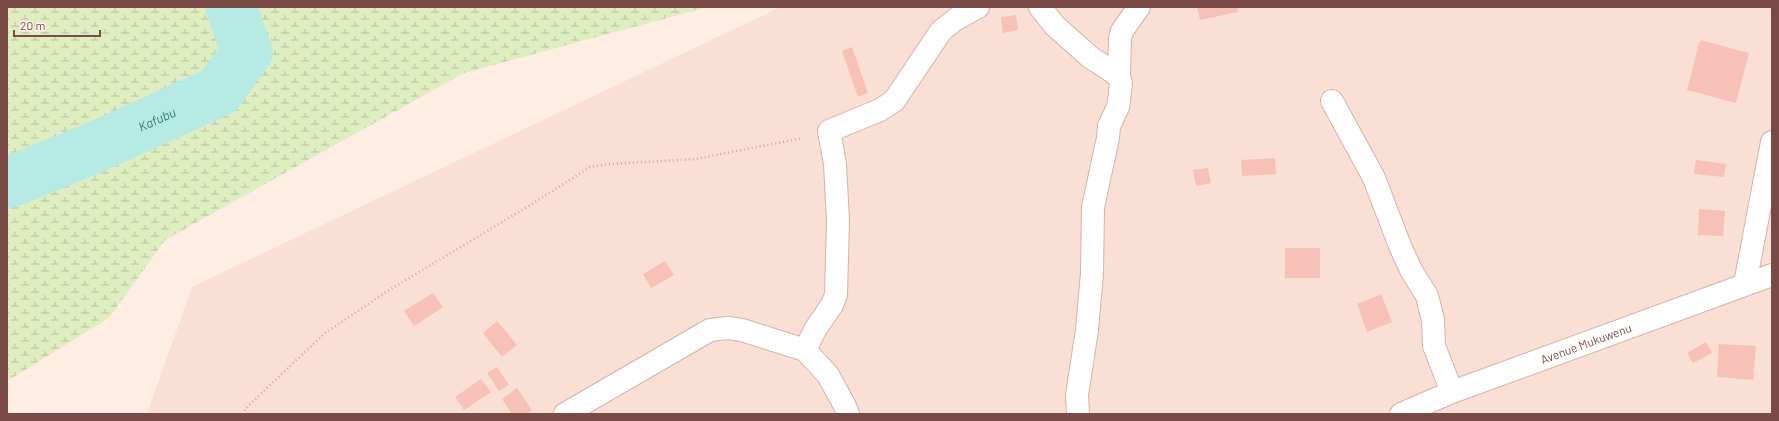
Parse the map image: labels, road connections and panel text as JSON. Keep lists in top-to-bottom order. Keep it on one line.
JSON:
{"streets":{"street":["Avenue Mukuwenu"]},"water":["Kafubu"],"scale_bar":"20 m"}
